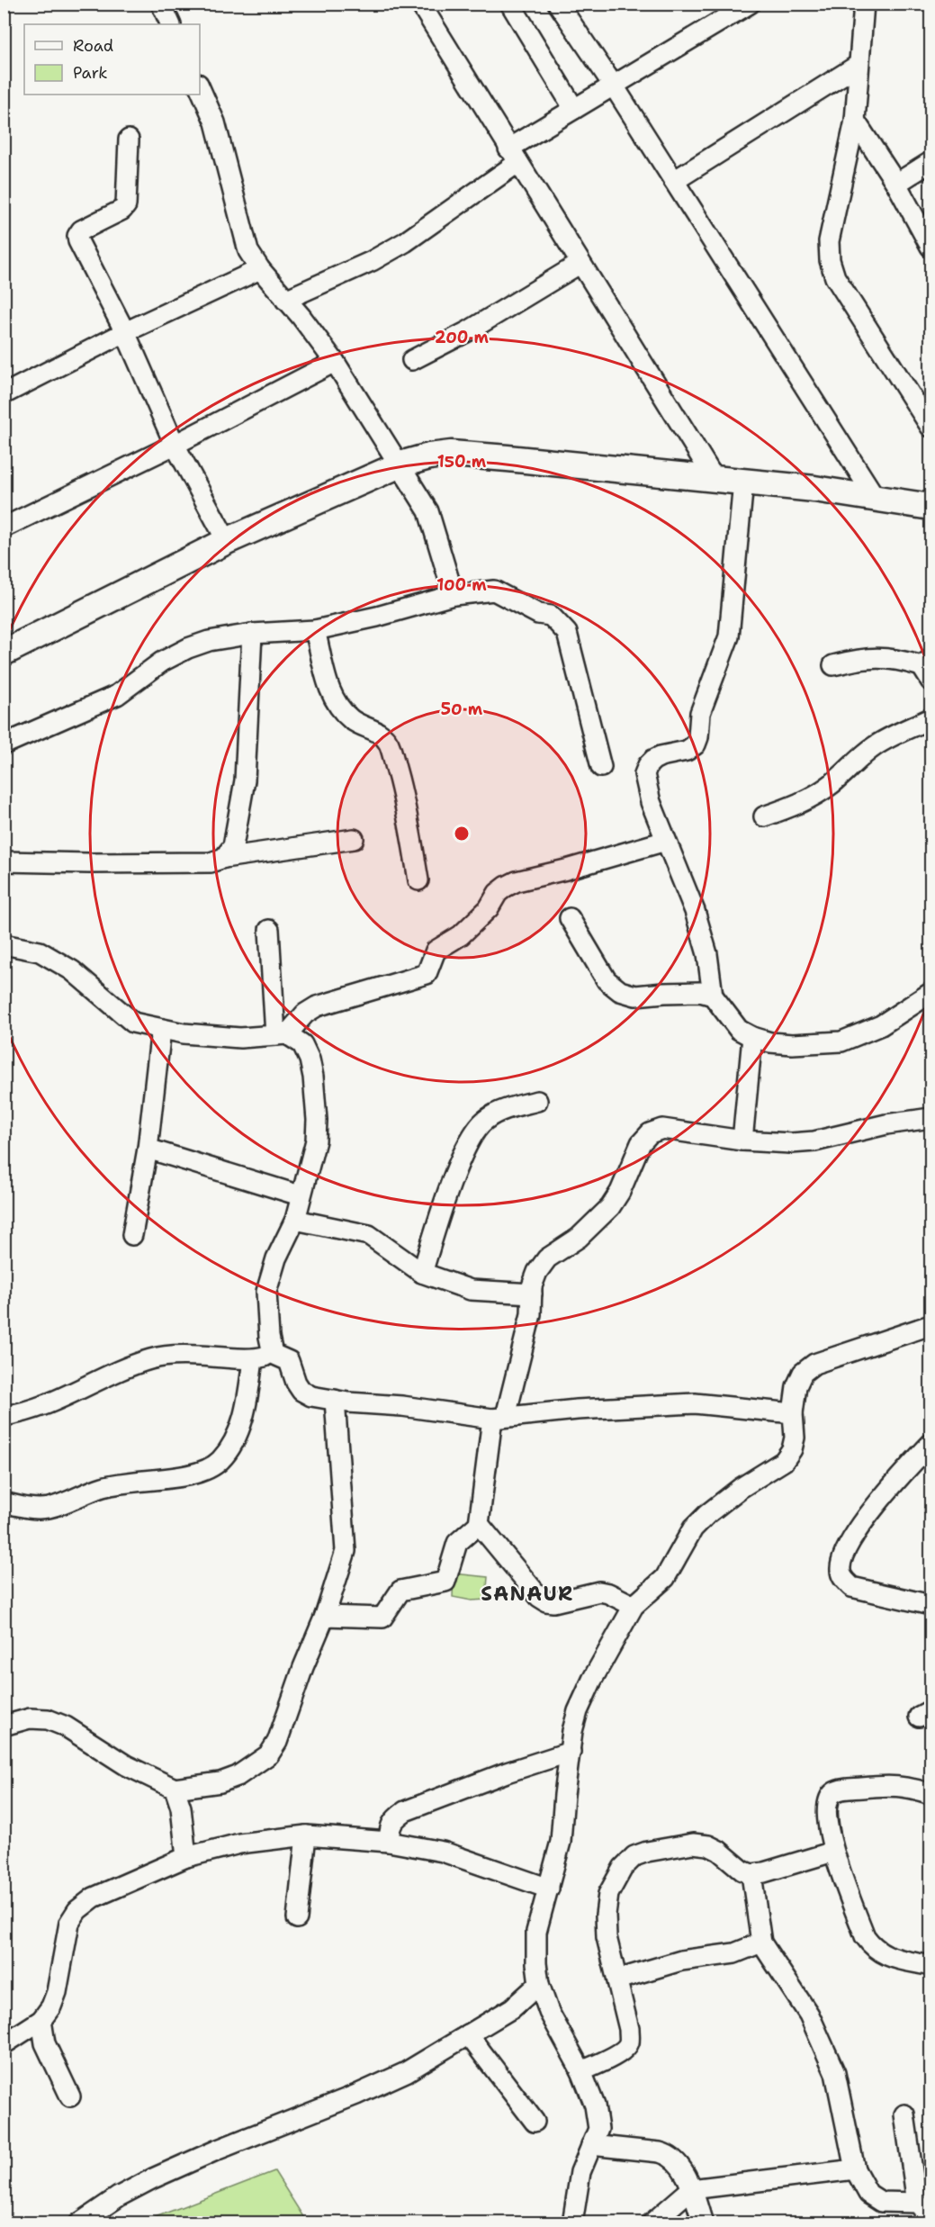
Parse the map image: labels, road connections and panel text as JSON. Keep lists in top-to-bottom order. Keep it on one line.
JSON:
{"districts":["SANAUR"],"legend":["Road","Park"],"rings":["200 m","150 m","100 m","50 m"]}
